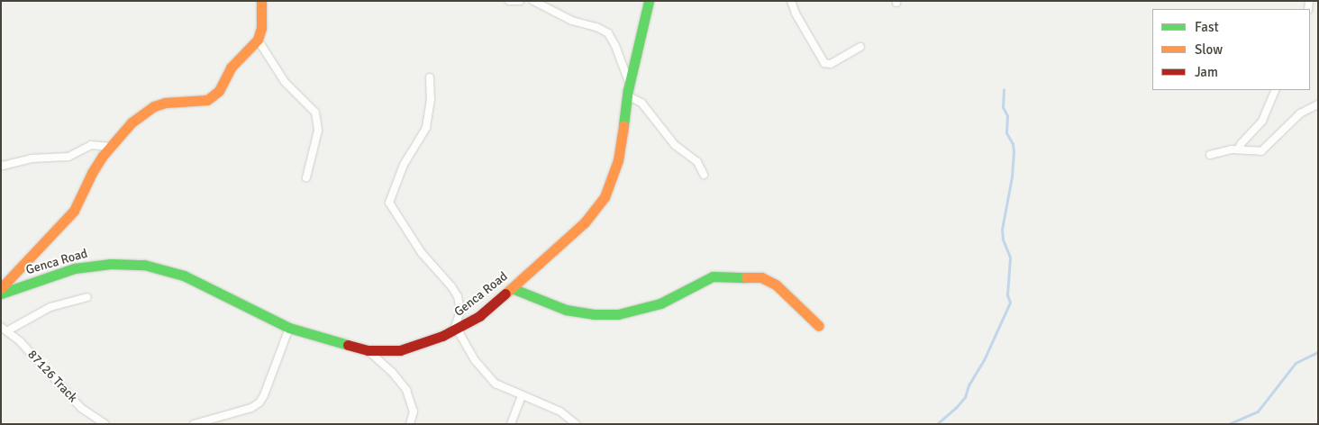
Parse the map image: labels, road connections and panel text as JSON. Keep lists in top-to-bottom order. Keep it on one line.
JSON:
{"streets":{"street":["Genca Road","87126 Track"]},"legend":["Fast","Slow","Jam"]}
